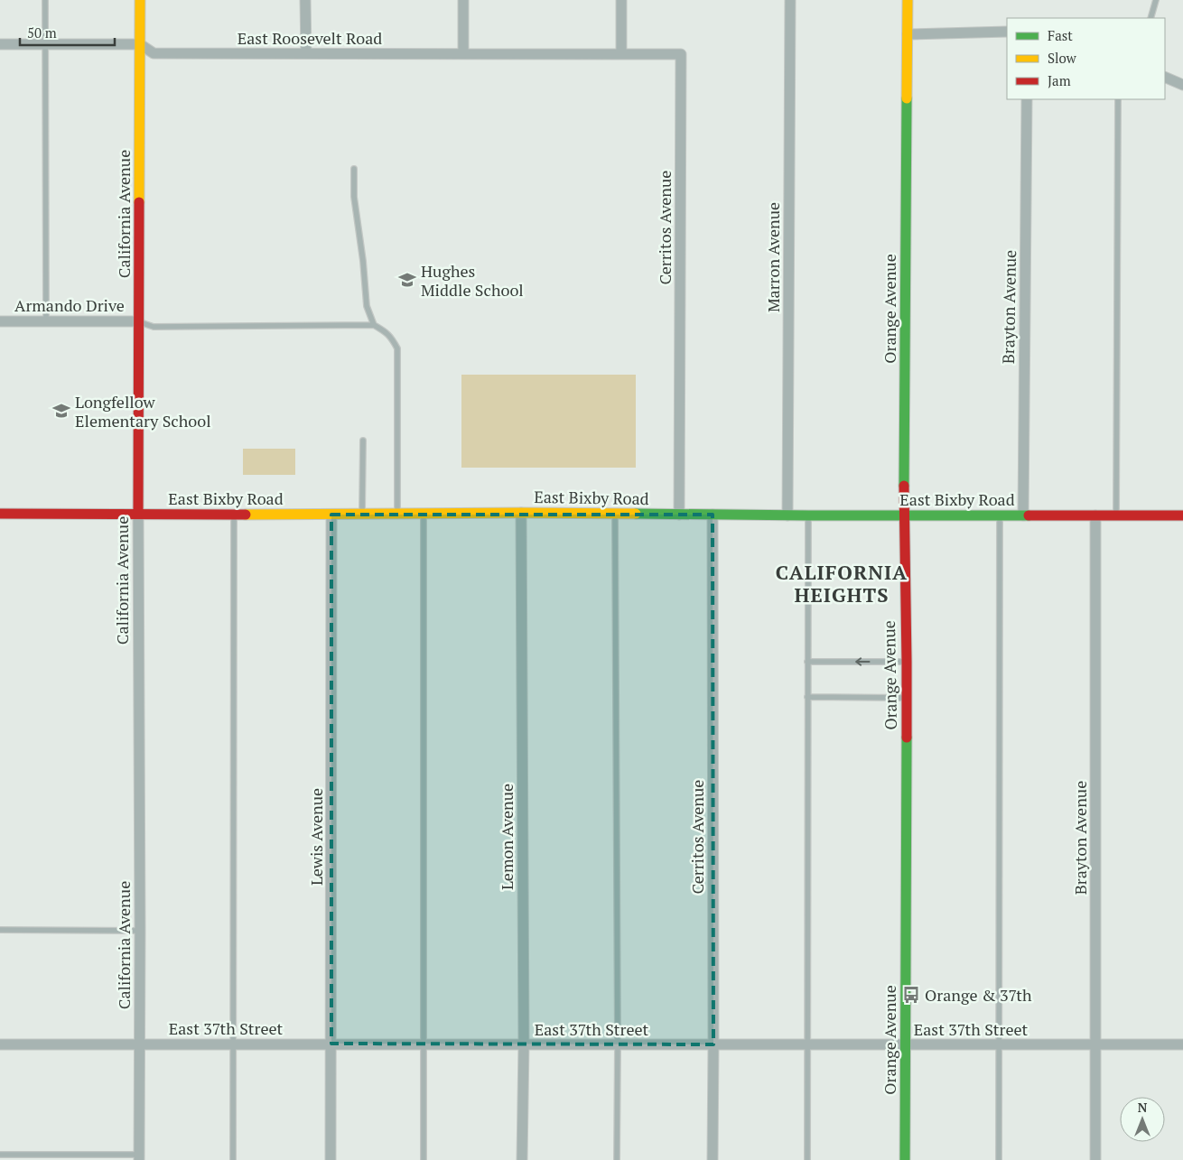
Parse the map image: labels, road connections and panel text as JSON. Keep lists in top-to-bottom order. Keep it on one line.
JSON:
{"streets":{"street":["East Roosevelt Road","California Avenue","Cerritos Avenue","Marron Avenue","Armando Drive","Brayton Avenue","Orange Avenue","East Bixby Road","Lewis Avenue","Lemon Avenue","East 37th Street"]},"crossings":[["East Roosevelt Road","California Avenue"],["East Roosevelt Road","Cerritos Avenue"],["California Avenue","Armando Drive"],["California Avenue","East Bixby Road"],["California Avenue","East 37th Street"],["Cerritos Avenue","East Bixby Road"],["Cerritos Avenue","East 37th Street"],["Marron Avenue","East Bixby Road"],["Brayton Avenue","East Bixby Road"],["Brayton Avenue","East 37th Street"],["Orange Avenue","East Bixby Road"],["Orange Avenue","East 37th Street"],["East Bixby Road","Lewis Avenue"],["East Bixby Road","Lemon Avenue"],["Lewis Avenue","East 37th Street"],["Lemon Avenue","East 37th Street"]],"districts":["CALIFORNIA HEIGHTS"],"places":{"school or university":["Hughes Middle School","Longfellow Elementary School"],"bus stop":["Orange & 37th"]},"legend":["Fast","Slow","Jam"],"scale_bar":"50 m","north":"top"}
